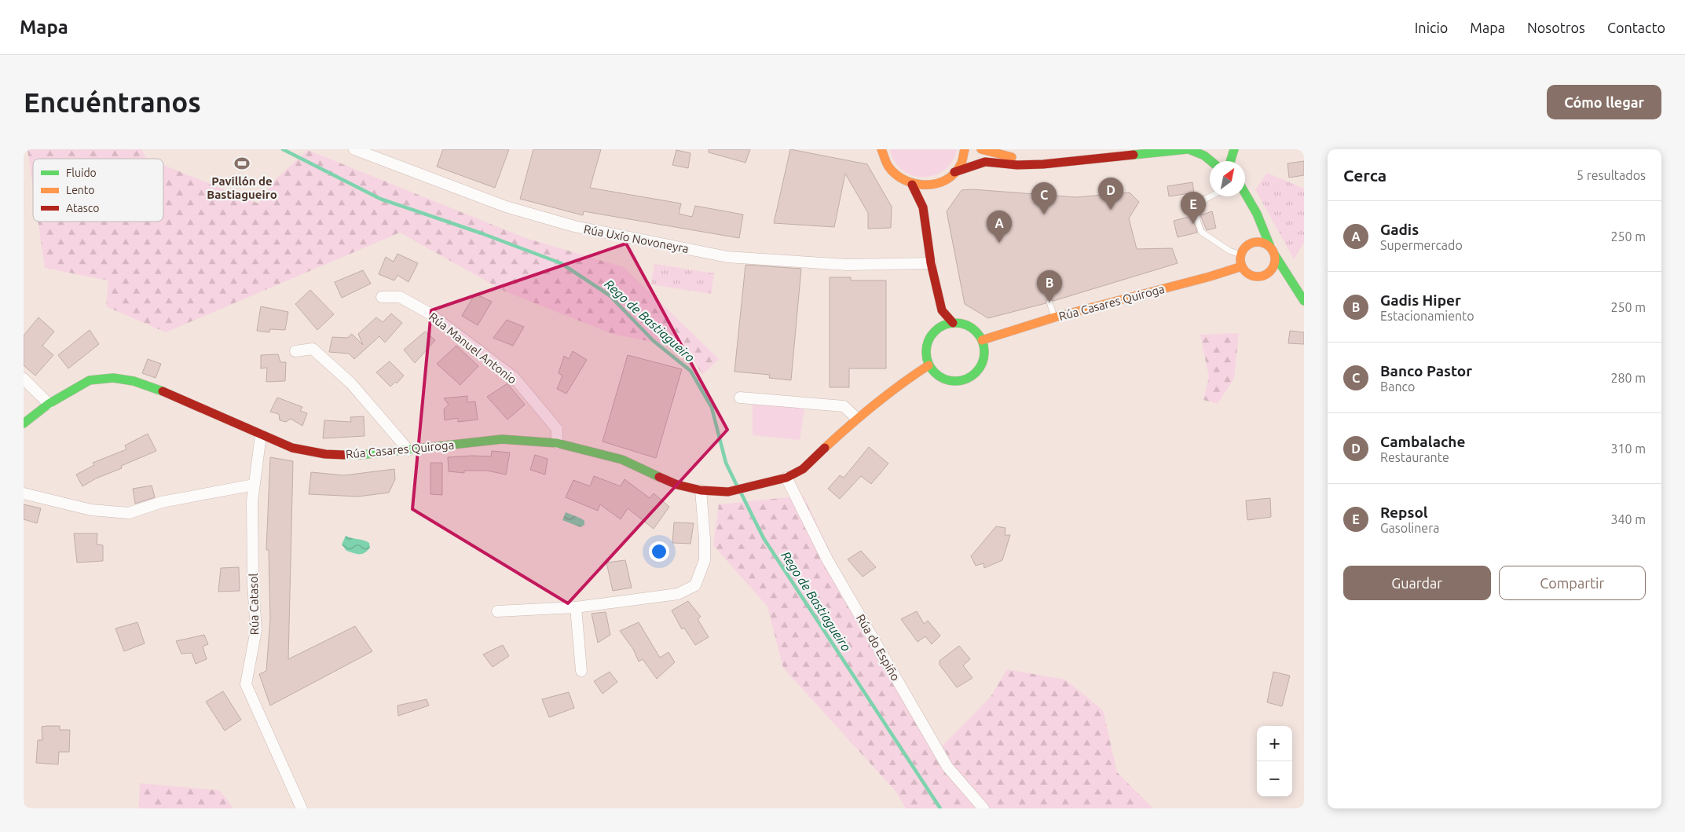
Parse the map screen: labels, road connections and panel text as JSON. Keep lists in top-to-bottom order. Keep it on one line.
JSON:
{"streets":{"street":["Rúa Uxío Novoneyra","Rúa Casares Quiroga","Rúa Manuel Antonio","Rúa Catasol","Rúa do Espiño"]},"crossings":[["Rúa Casares Quiroga","Rúa Manuel Antonio"],["Rúa Casares Quiroga","Rúa Catasol"],["Rúa Casares Quiroga","Rúa do Espiño"]],"water":["Rego de Bastiagueiro"],"places":{"sports":["Pavillón de Bastiagueiro"]},"legend":["Fluido","Lento","Atasco"],"north":"top right","page":{"header":"Mapa","nav":["Inicio","Mapa","Nosotros","Contacto"],"buttons":["Cómo llegar",["Guardar","Compartir"]],"title":"Encuéntranos","heading":["Cerca","5 resultados"],"pins":["D","C","E","A","B"],"list":[{"mark":"A","name":"Gadis","note":"Supermercado","value":"250 m"},{"mark":"B","name":"Gadis Hiper","note":"Estacionamiento","value":"250 m"},{"mark":"C","name":"Banco Pastor","note":"Banco","value":"280 m"},{"mark":"D","name":"Cambalache","note":"Restaurante","value":"310 m"},{"mark":"E","name":"Repsol","note":"Gasolinera","value":"340 m"}],"map_buttons":["+","−"]}}
